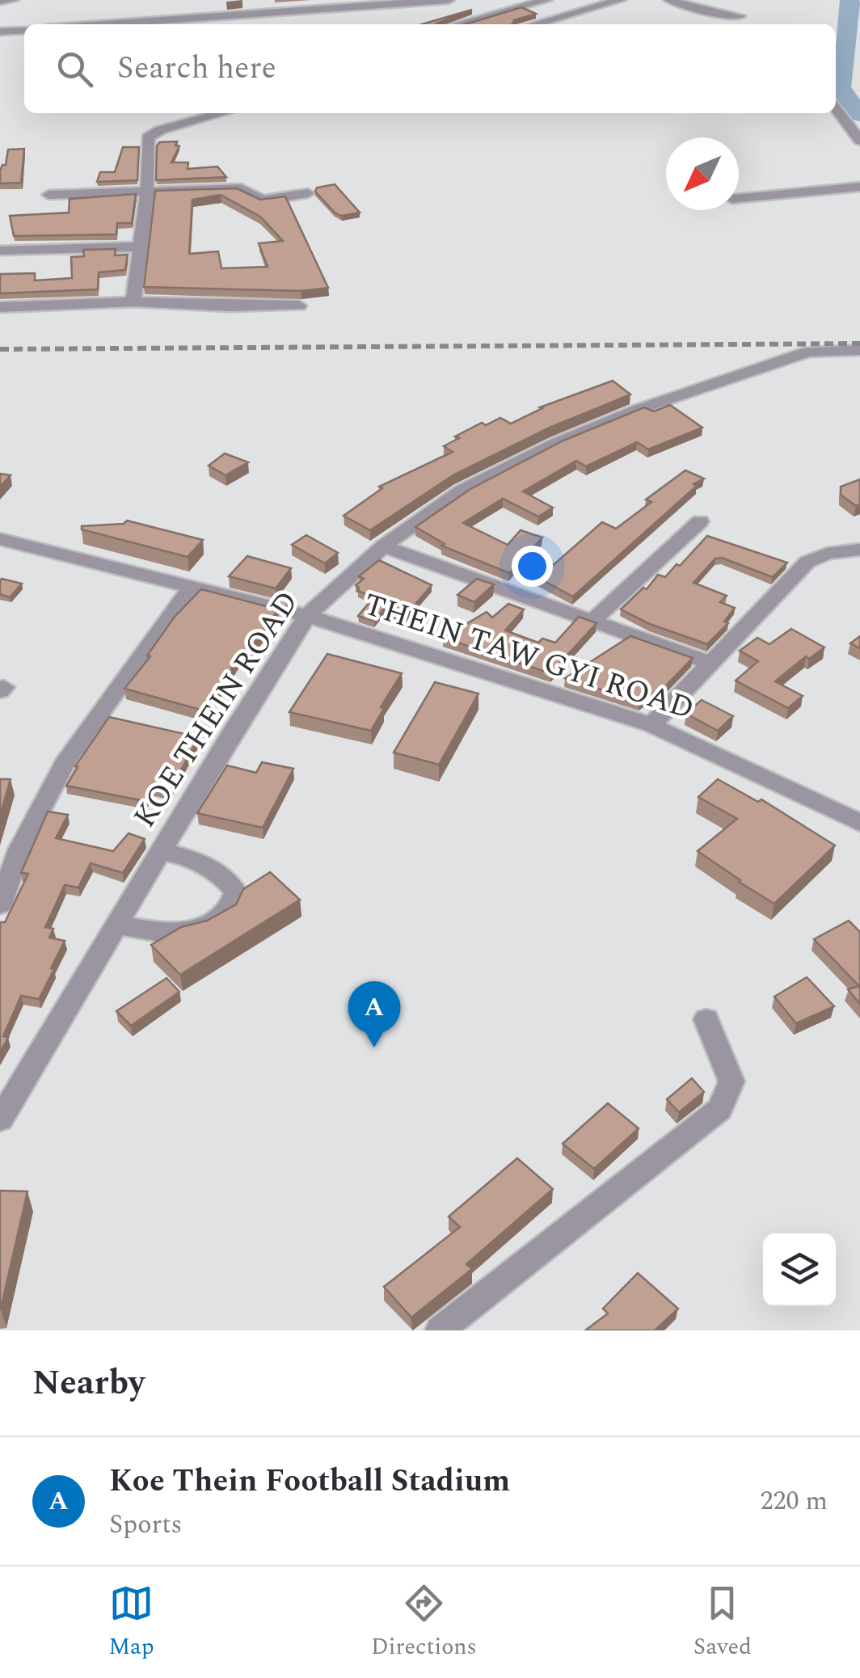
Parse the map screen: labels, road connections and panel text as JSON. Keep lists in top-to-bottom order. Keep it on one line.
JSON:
{"streets":{"street":["THEIN TAW GYI ROAD","KOE THEIN ROAD"]},"crossings":[["THEIN TAW GYI ROAD","KOE THEIN ROAD"]],"north":"bottom left","page":{"search":"Search here","pins":"A","heading":"Nearby","list":[{"mark":"A","name":"Koe Thein Football Stadium","note":"Sports","value":"220 m"}],"nav":["Map","Directions","Saved"]}}
